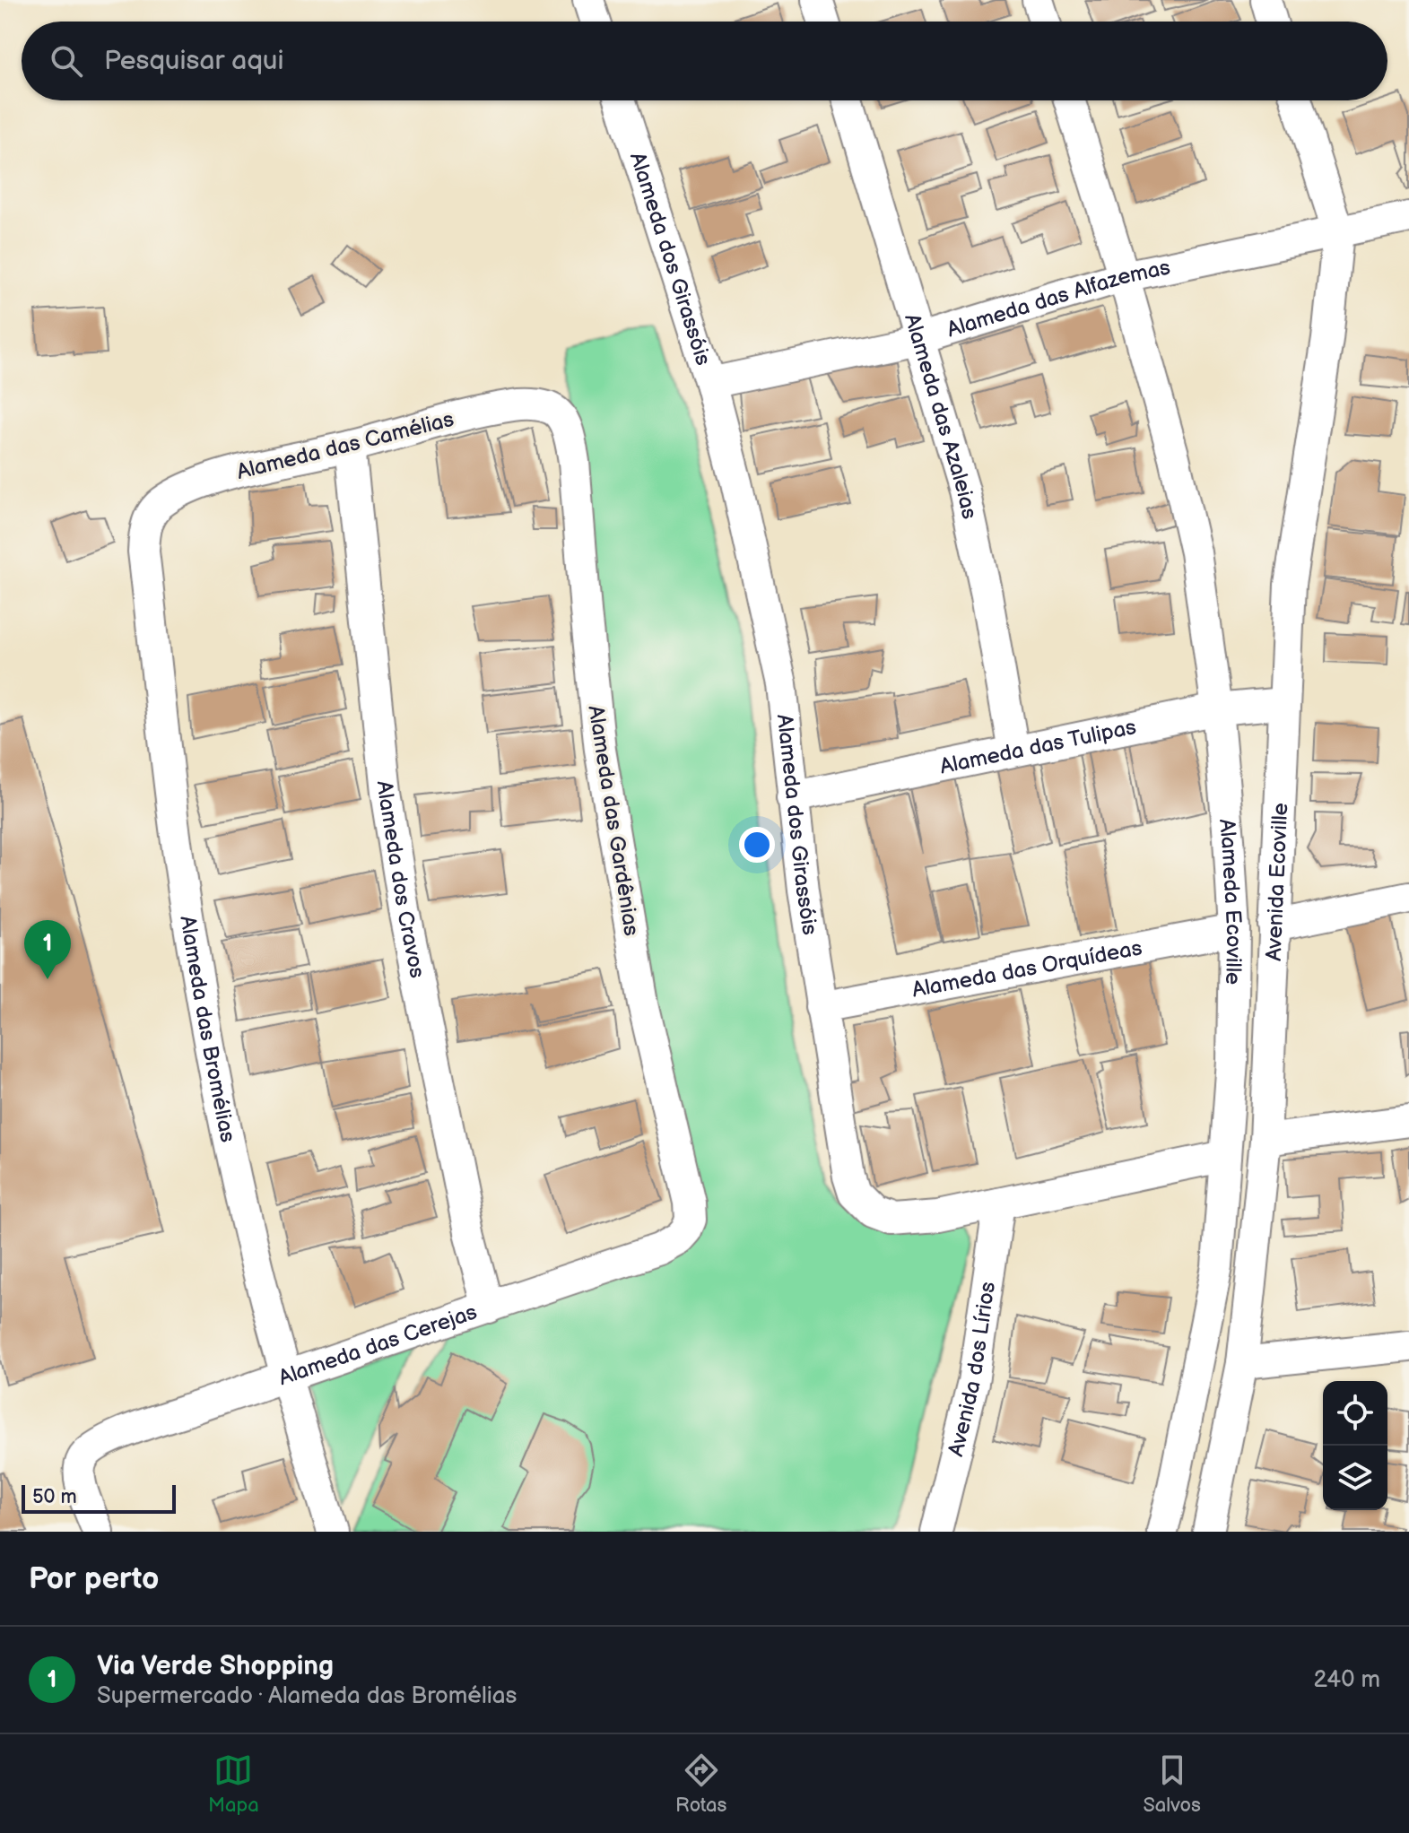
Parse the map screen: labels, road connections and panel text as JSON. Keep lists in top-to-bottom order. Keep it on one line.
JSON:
{"streets":{"street":["Alameda dos Girassóis","Alameda das Alfazemas","Alameda das Azaleias","Alameda das Camélias","Alameda das Tulipas","Alameda das Gardênias","Alameda dos Cravos","Avenida Ecoville","Alameda Ecoville","Alameda das Orquídeas","Alameda das Bromélias","Alameda das Cerejas","Avenida dos Lírios"]},"crossings":[["Alameda dos Girassóis","Alameda das Alfazemas"],["Alameda dos Girassóis","Alameda das Tulipas"],["Alameda dos Girassóis","Alameda Ecoville"],["Alameda dos Girassóis","Alameda das Orquídeas"],["Alameda dos Girassóis","Avenida dos Lírios"],["Alameda das Alfazemas","Alameda das Azaleias"],["Alameda das Alfazemas","Avenida Ecoville"],["Alameda das Alfazemas","Alameda Ecoville"],["Alameda das Azaleias","Alameda das Tulipas"],["Alameda das Camélias","Alameda das Gardênias"],["Alameda das Camélias","Alameda dos Cravos"],["Alameda das Camélias","Alameda das Bromélias"],["Alameda das Tulipas","Avenida Ecoville"],["Alameda das Tulipas","Alameda Ecoville"],["Alameda das Gardênias","Alameda das Cerejas"],["Alameda dos Cravos","Alameda das Cerejas"],["Alameda Ecoville","Alameda das Orquídeas"],["Alameda das Bromélias","Alameda das Cerejas"]],"scale_bar":"50 m","page":{"search":"Pesquisar aqui","pins":"1","scale":"50 m","heading":"Por perto","list":[{"mark":"1","name":"Via Verde Shopping","note":"Supermercado · Alameda das Bromélias","value":"240 m"}],"nav":["Mapa","Rotas","Salvos"]}}
